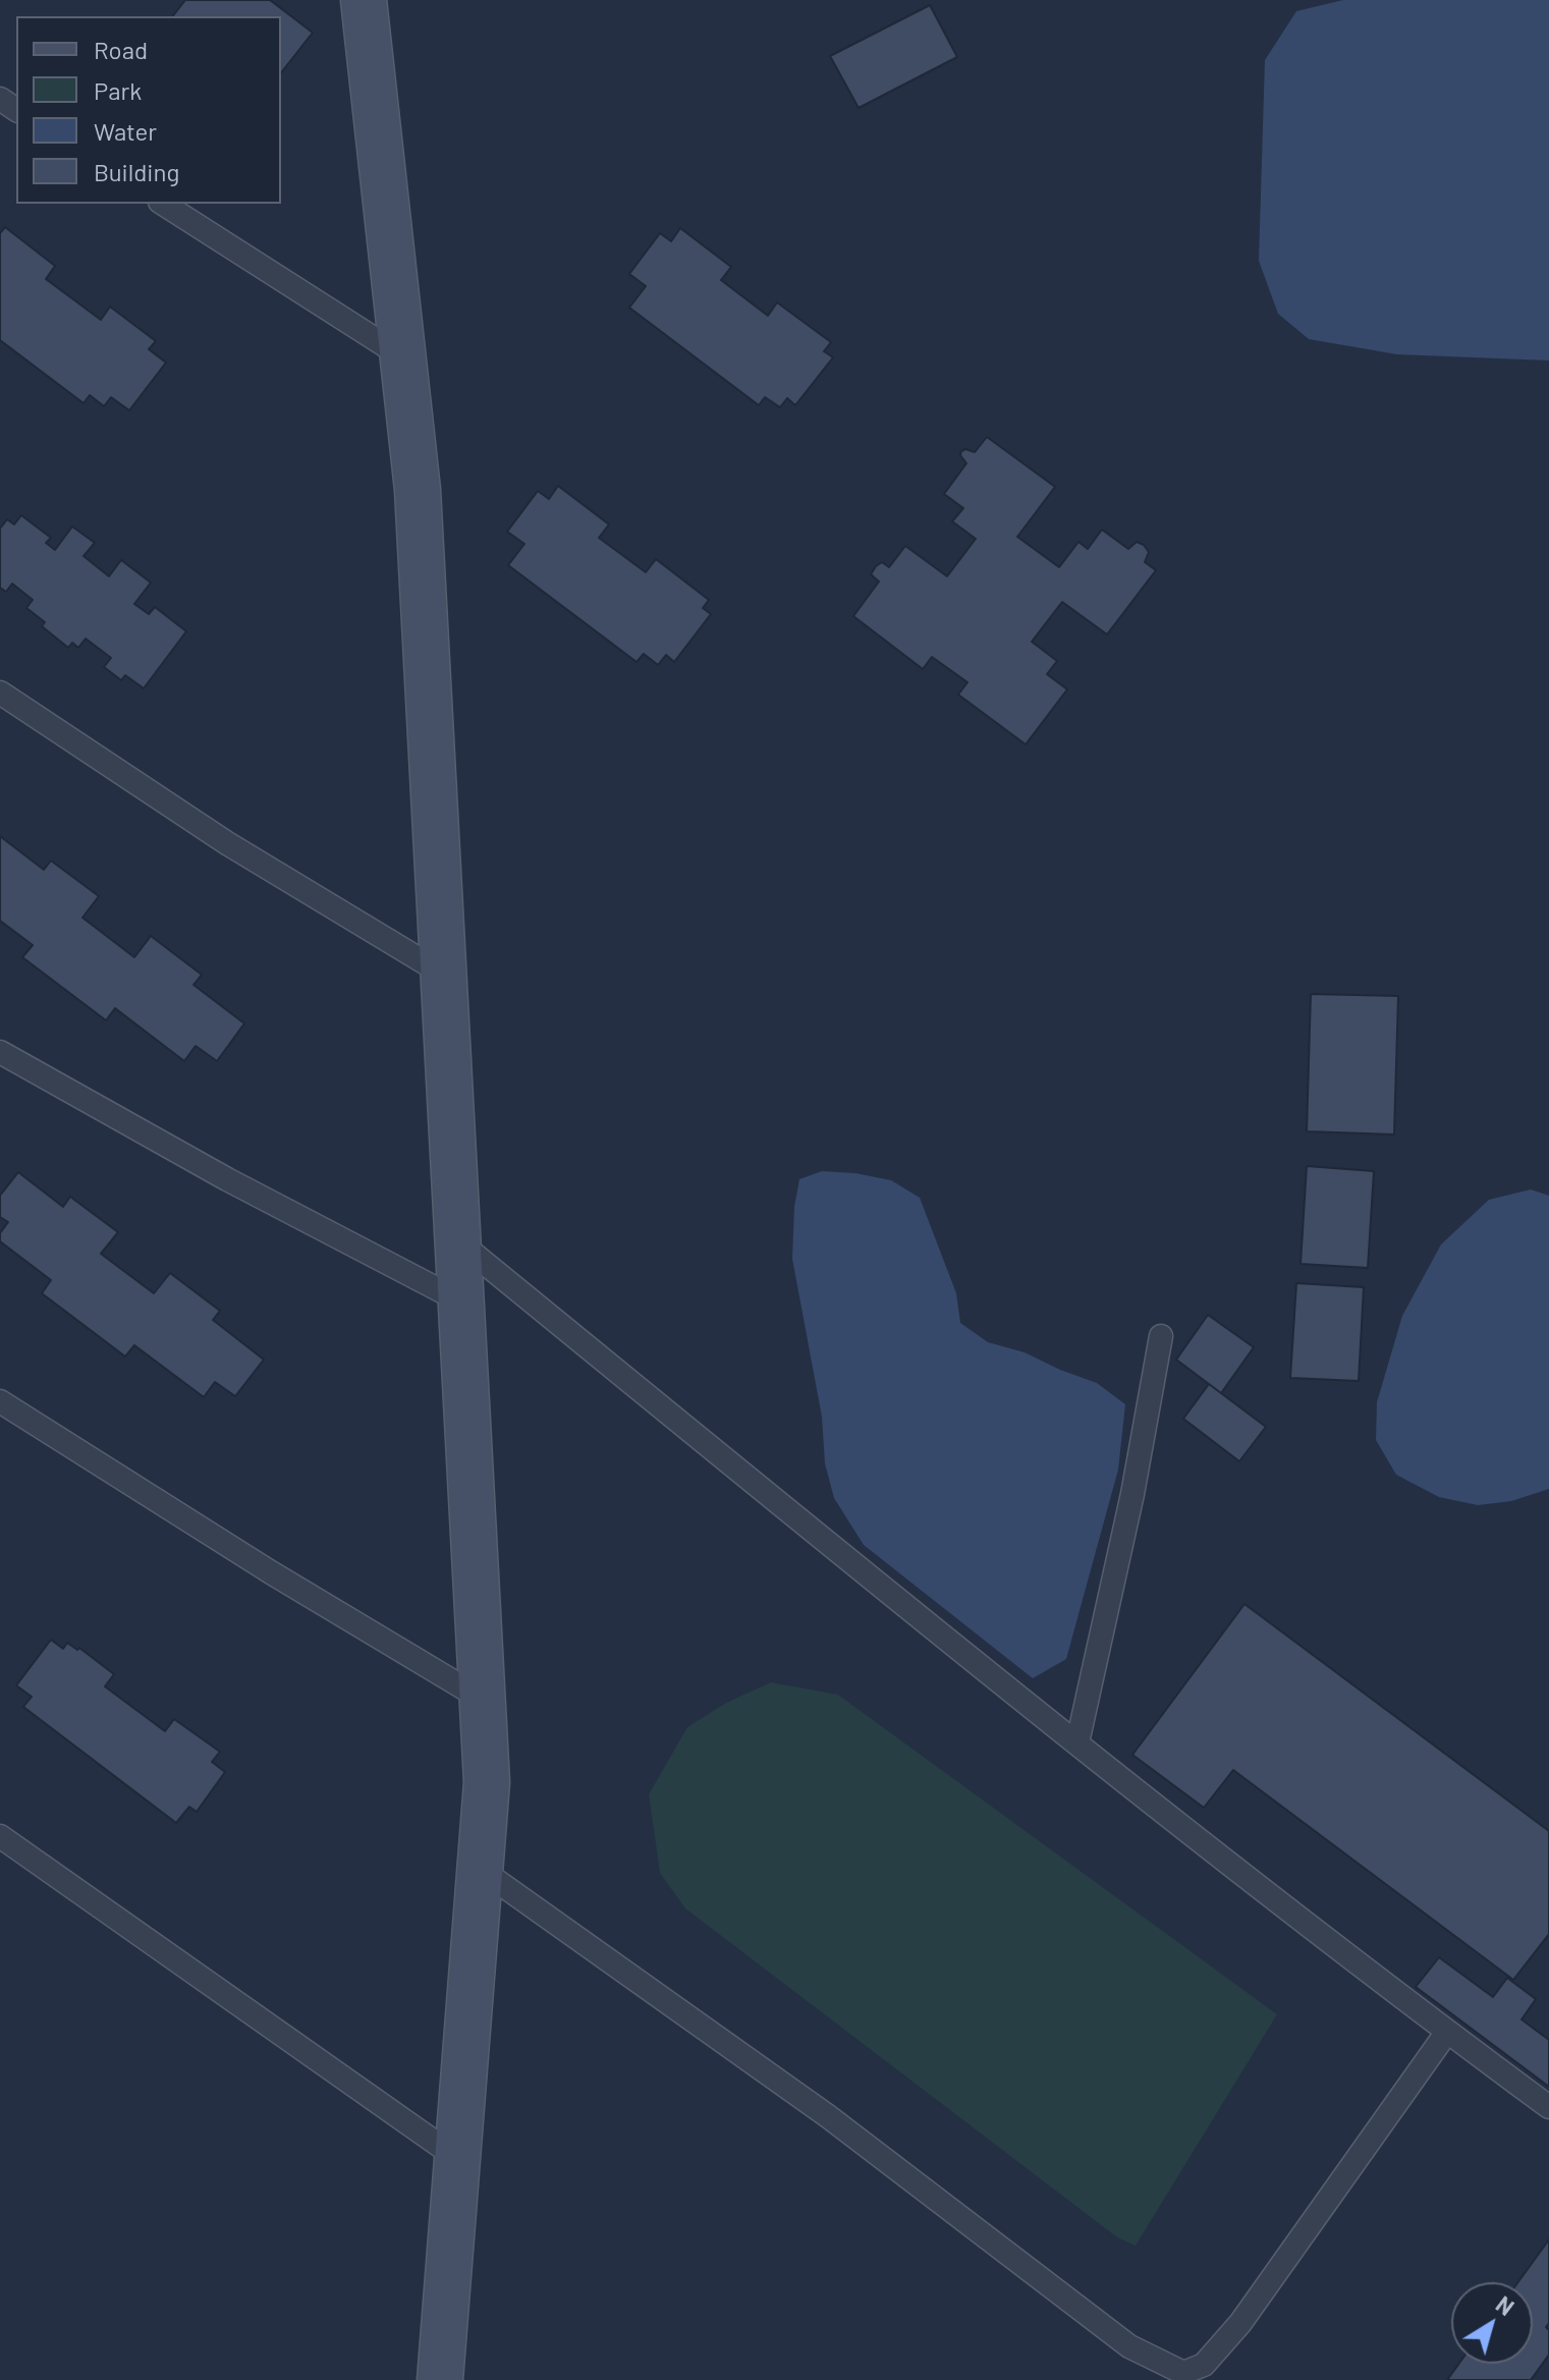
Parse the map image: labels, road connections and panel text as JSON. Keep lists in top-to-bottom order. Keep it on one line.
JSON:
{"legend":["Road","Park","Water","Building"],"north":"top right"}
